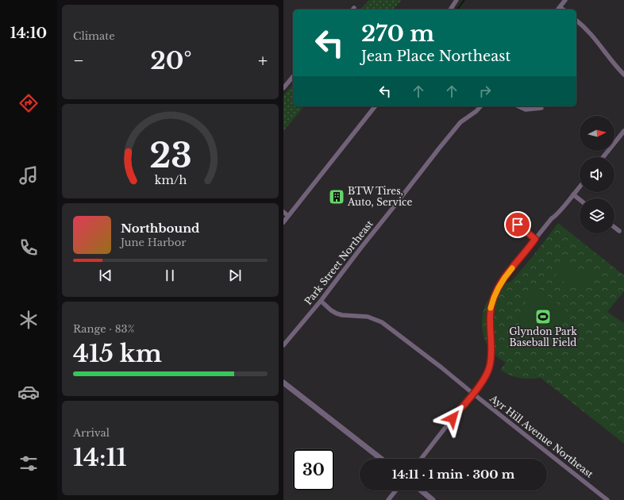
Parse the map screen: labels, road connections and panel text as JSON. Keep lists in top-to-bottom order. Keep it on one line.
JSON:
{"streets":{"street":["Park Street Northeast","Ayr Hill Avenue Northeast"]},"crossings":[["Park Street Northeast","Ayr Hill Avenue Northeast"]],"places":{"building":["BTW Tires, Auto, Service"],"sports":["Glyndon Park Baseball Field"]},"north":"right","page":{"tabs":"14:10","tile":["Climate",["Range · 83%","415 km"],["Arrival","14:11"]],"turn":["270 m","Jean Place Northeast"],"heat":["−","20°","+"],"song":["Northbound","June Harbor"],"limit":"30","trip":"14:11 · 1 min · 300 m","gauge":["23","km/h"]}}
